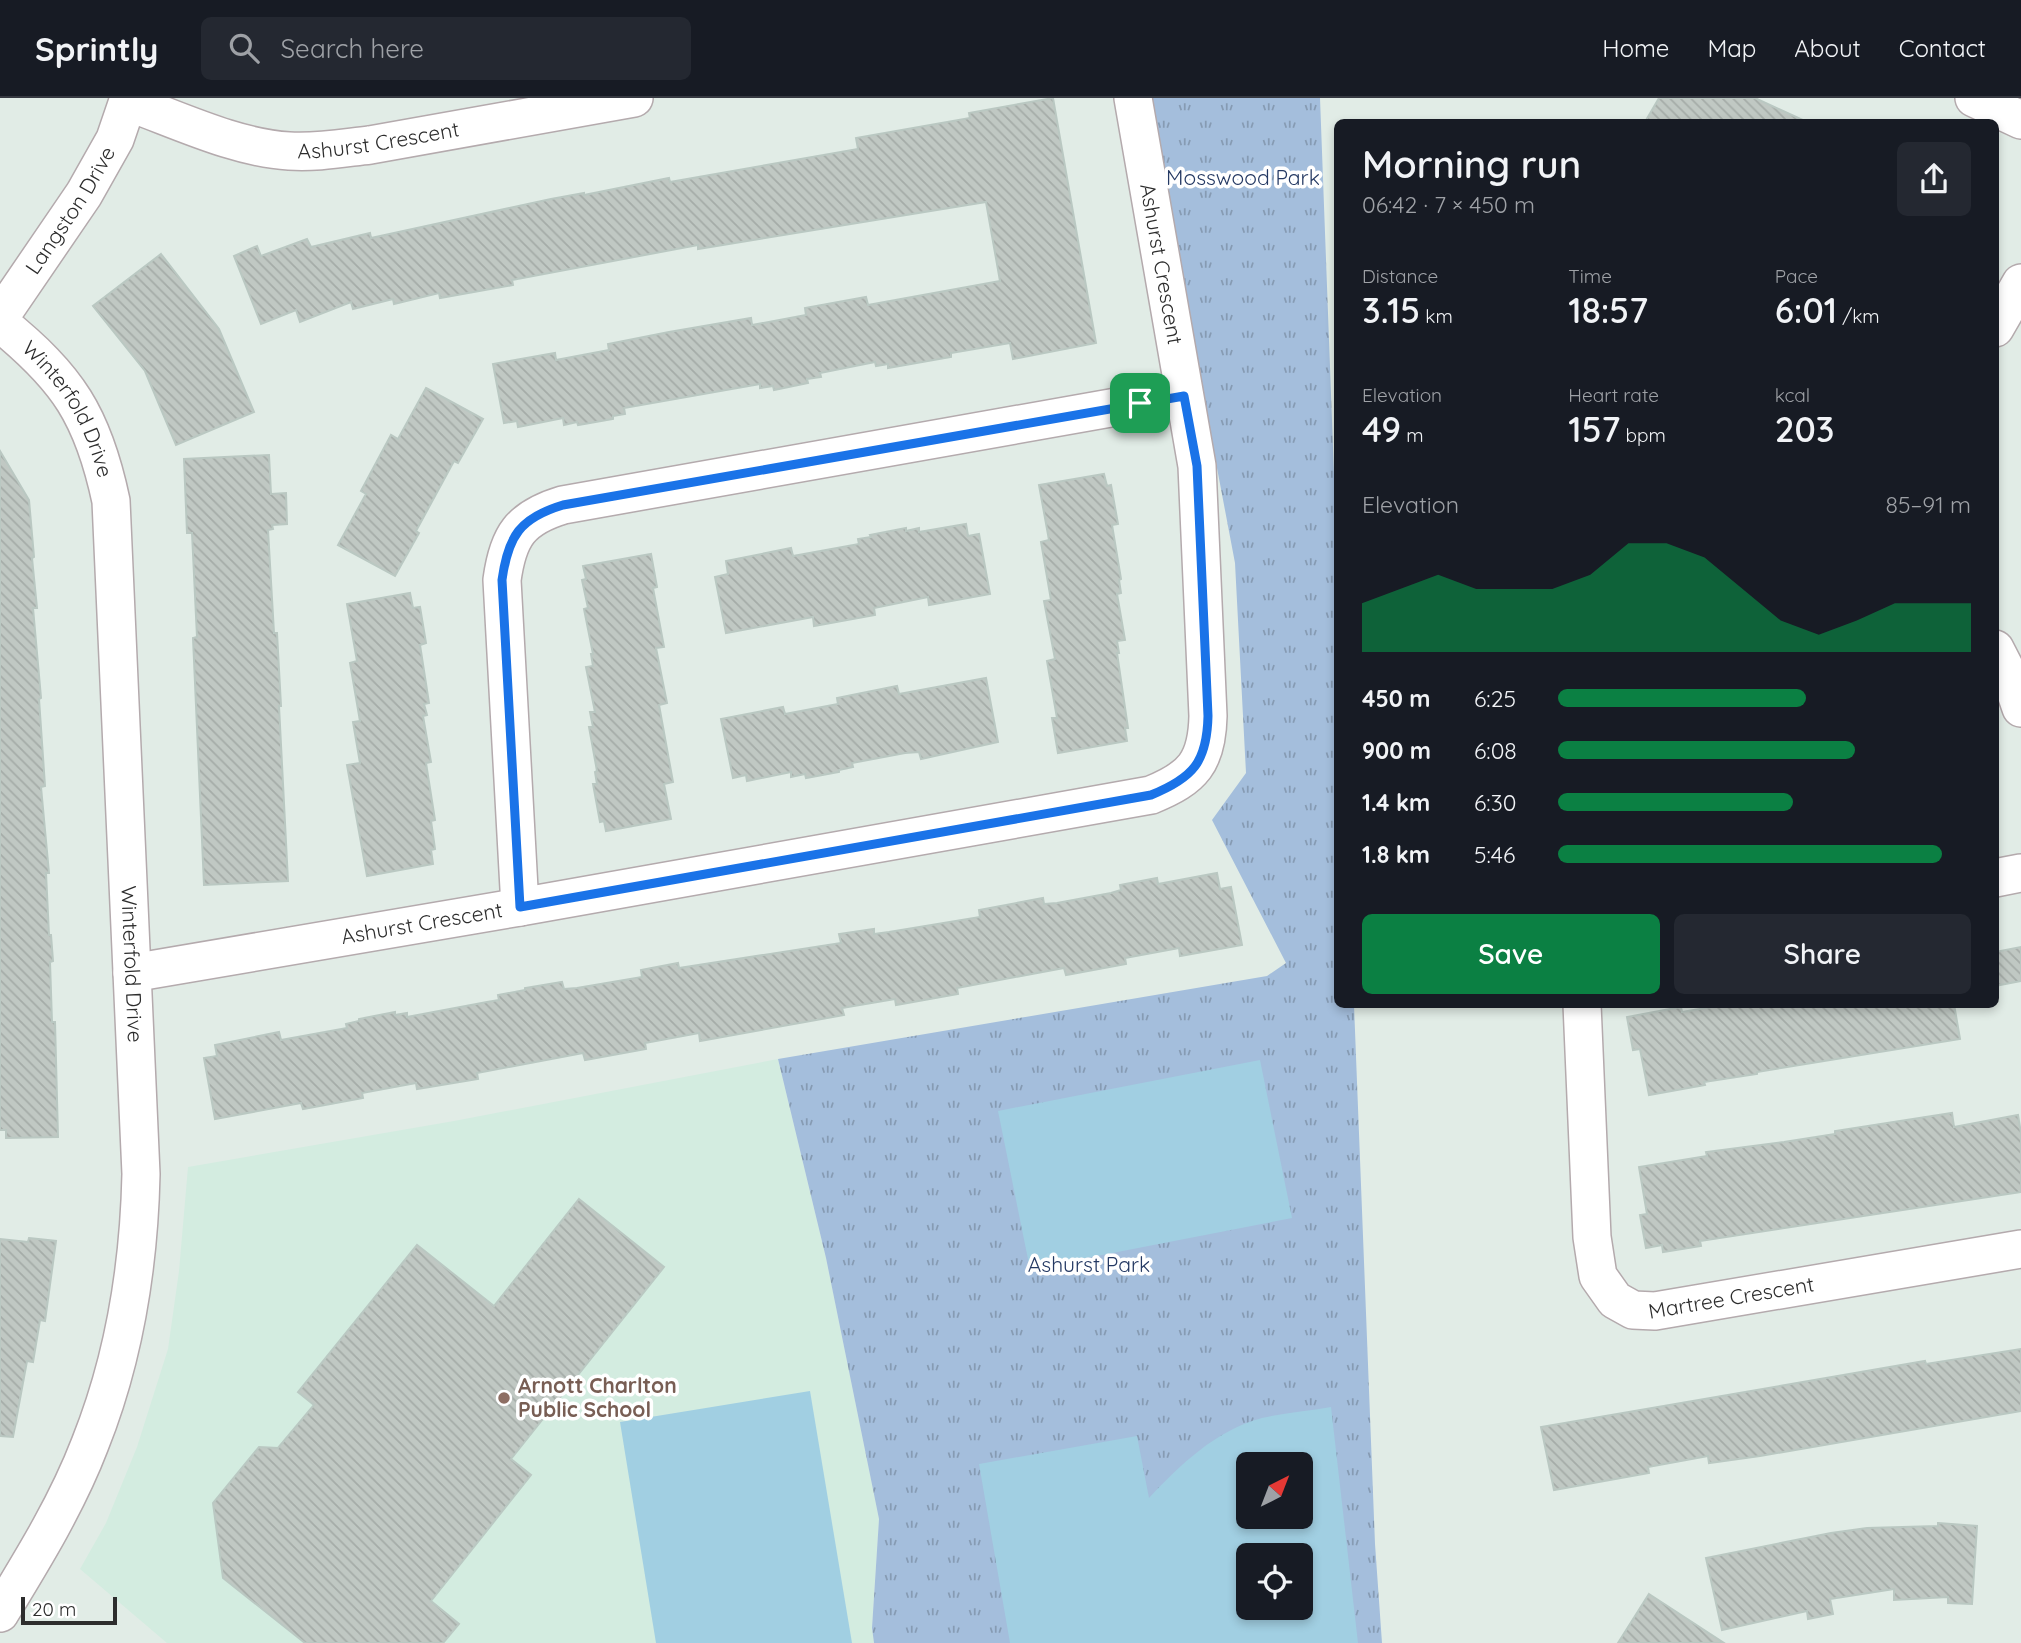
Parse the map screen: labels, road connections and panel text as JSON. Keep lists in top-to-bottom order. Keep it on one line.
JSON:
{"streets":{"street":["Ashurst Crescent","Langston Drive","Winterfold Drive","Martree Crescent"]},"crossings":[["Ashurst Crescent","Langston Drive"],["Ashurst Crescent","Winterfold Drive"]],"parks":["Mosswood Park","Ashurst Park"],"places":["Arnott Charlton Public School"],"scale_bar":"20 m","north":"top right","page":{"header":"Sprintly","search":"Search here","nav":["Home","Map","About","Contact"],"heading":["Morning run","06:42 · 7 × 450 m"],"stats":[["Distance","3.15 km"],["Time","18:57"],["Pace","6:01 /km"],["Elevation","49 m"],["Heart rate","157 bpm"],["kcal","203"]],"chart":["Elevation","85–91 m"],"list":[{"name":"450 m","note":"6:25"},{"name":"900 m","note":"6:08"},{"name":"1.4 km","note":"6:30"},{"name":"1.8 km","note":"5:46"}],"buttons":["Save","Share"],"scale":"20 m"}}
